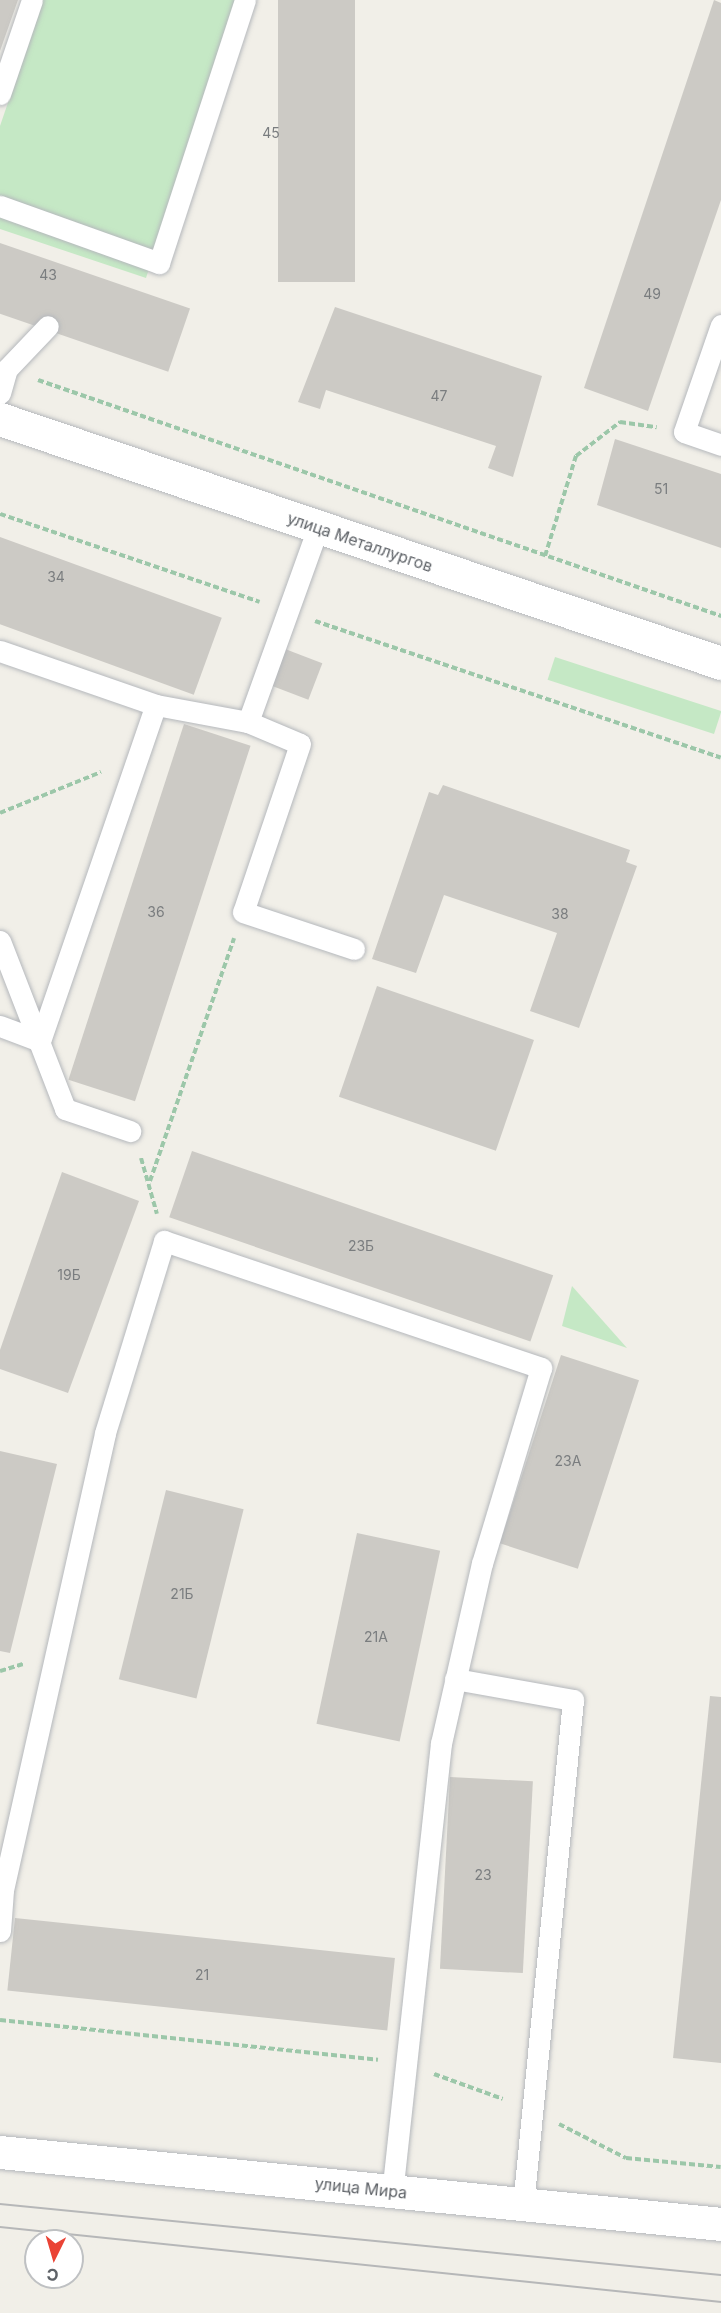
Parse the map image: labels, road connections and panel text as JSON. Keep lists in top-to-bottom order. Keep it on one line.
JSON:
{"streets":{"street":["улица Металлургов","улица Мира"]},"house_numbers":["45","43","49","47","51","34","36","38","23Б","19Б","23А","21Б","21А","23","21"],"north":"bottom"}
